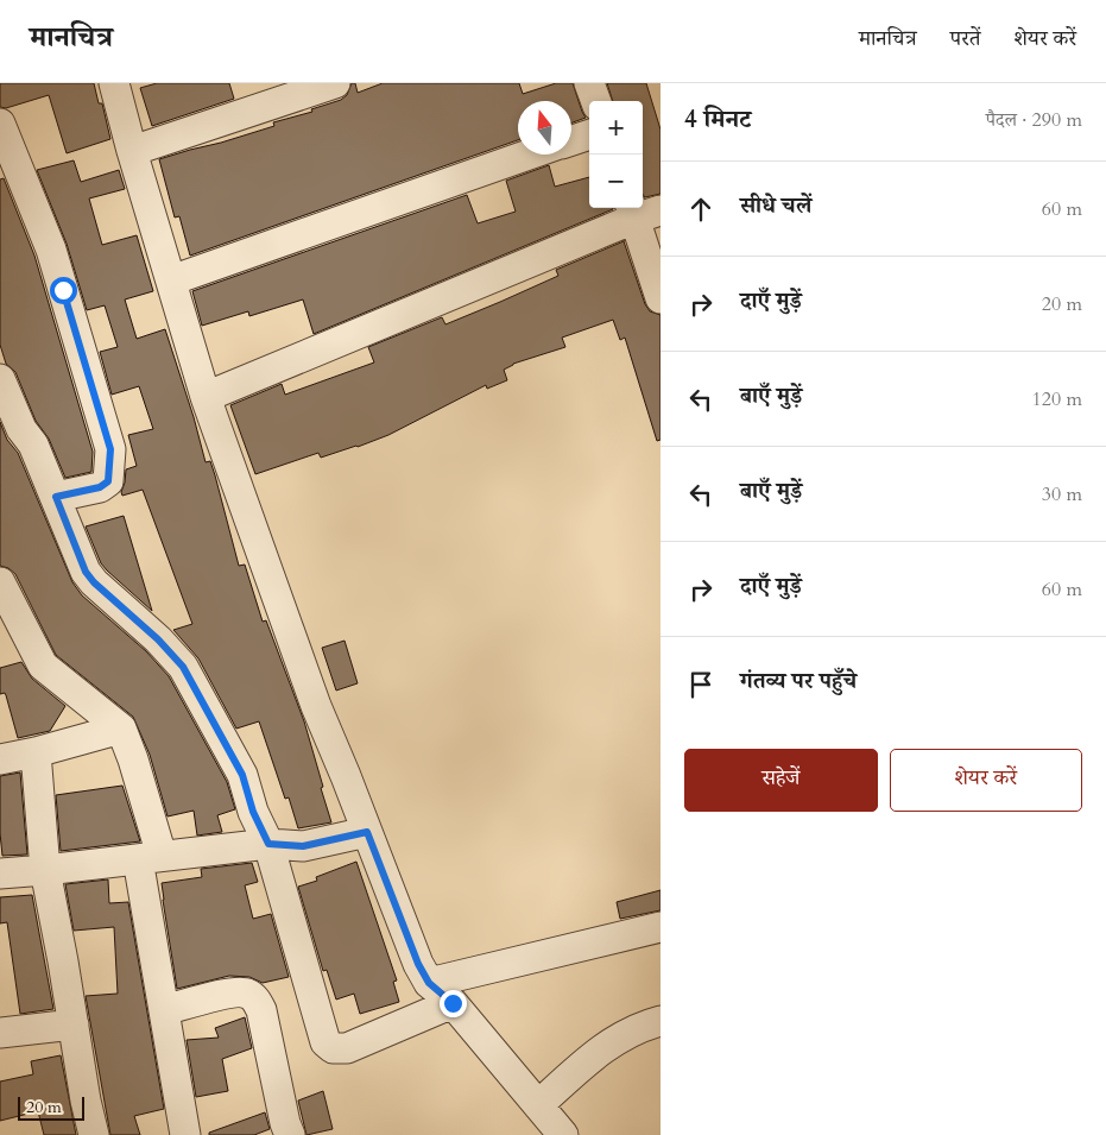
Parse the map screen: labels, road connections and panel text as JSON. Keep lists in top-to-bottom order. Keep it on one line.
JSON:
{"scale_bar":"20 m","north":"top","page":{"header":"मानचित्र","nav":["मानचित्र","परतें","शेयर करें"],"heading":["4 मिनट","पैदल · 290 m"],"map_buttons":["+","−"],"list":[["सीधे चलें","60 m"],["दाएँ मुड़ें","20 m"],["बाएँ मुड़ें","120 m"],["बाएँ मुड़ें","30 m"],["दाएँ मुड़ें","60 m"],"गंतव्य पर पहुँचे"],"buttons":["सहेजें","शेयर करें"],"scale":"20 m"}}
